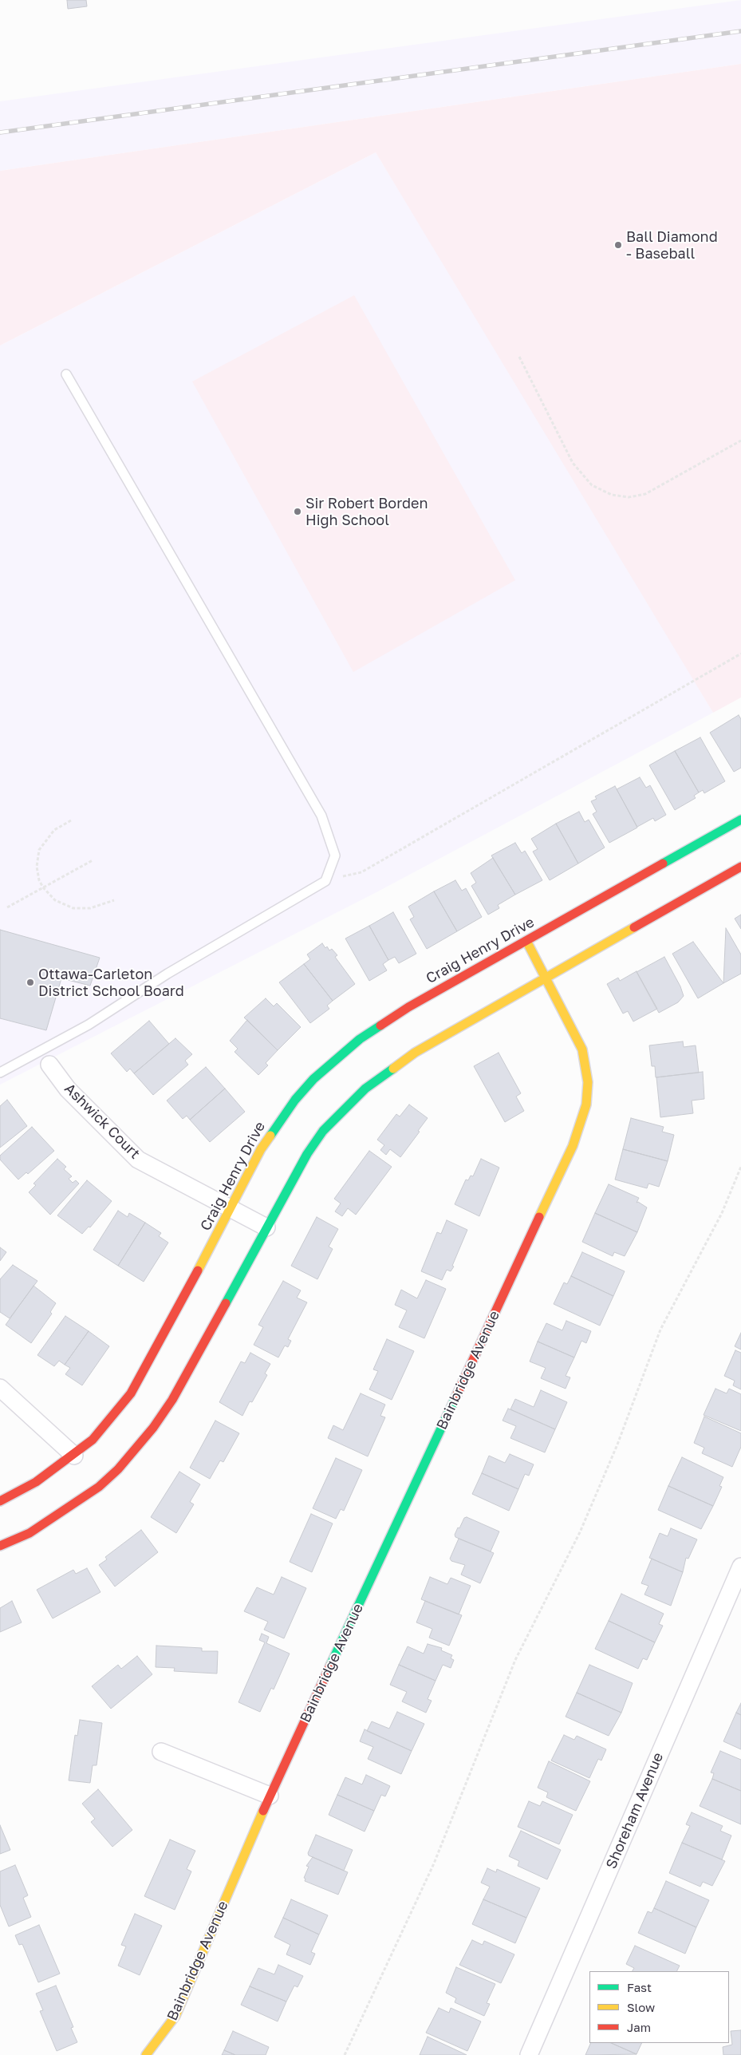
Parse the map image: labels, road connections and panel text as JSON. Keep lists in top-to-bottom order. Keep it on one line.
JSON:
{"streets":{"street":["Craig Henry Drive","Ashwick Court","Bainbridge Avenue","Shoreham Avenue"]},"crossings":[["Craig Henry Drive","Ashwick Court"],["Craig Henry Drive","Bainbridge Avenue"]],"places":["Ball Diamond - Baseball","Sir Robert Borden High School","Ottawa-Carleton District School Board"],"legend":["Fast","Slow","Jam"]}
